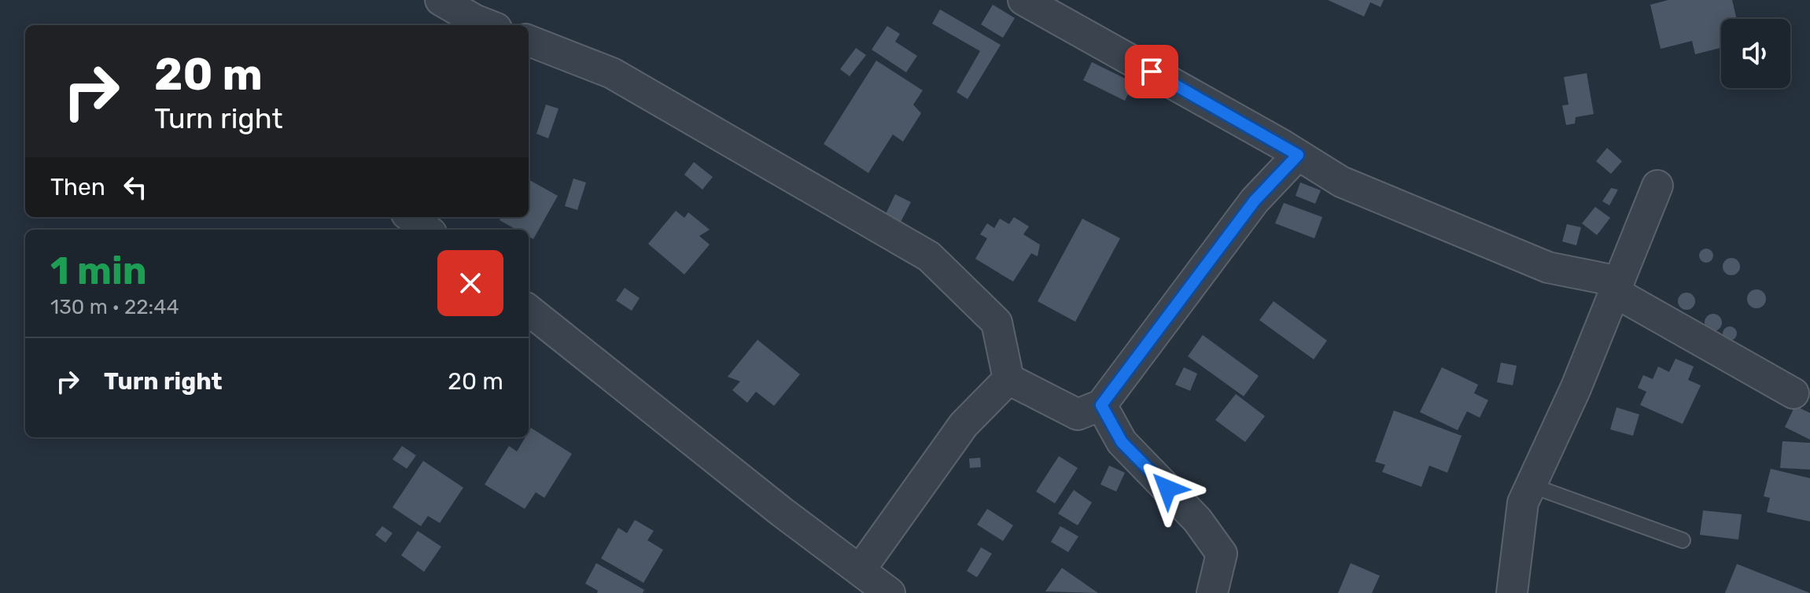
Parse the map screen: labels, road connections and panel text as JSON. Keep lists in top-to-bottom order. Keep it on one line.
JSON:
{"page":{"turn":["20 m","Turn right"],"then":"Then","heading":["1 min","130 m · 22:44"],"list":[{"name":"Turn right","value":"20 m"}]}}
